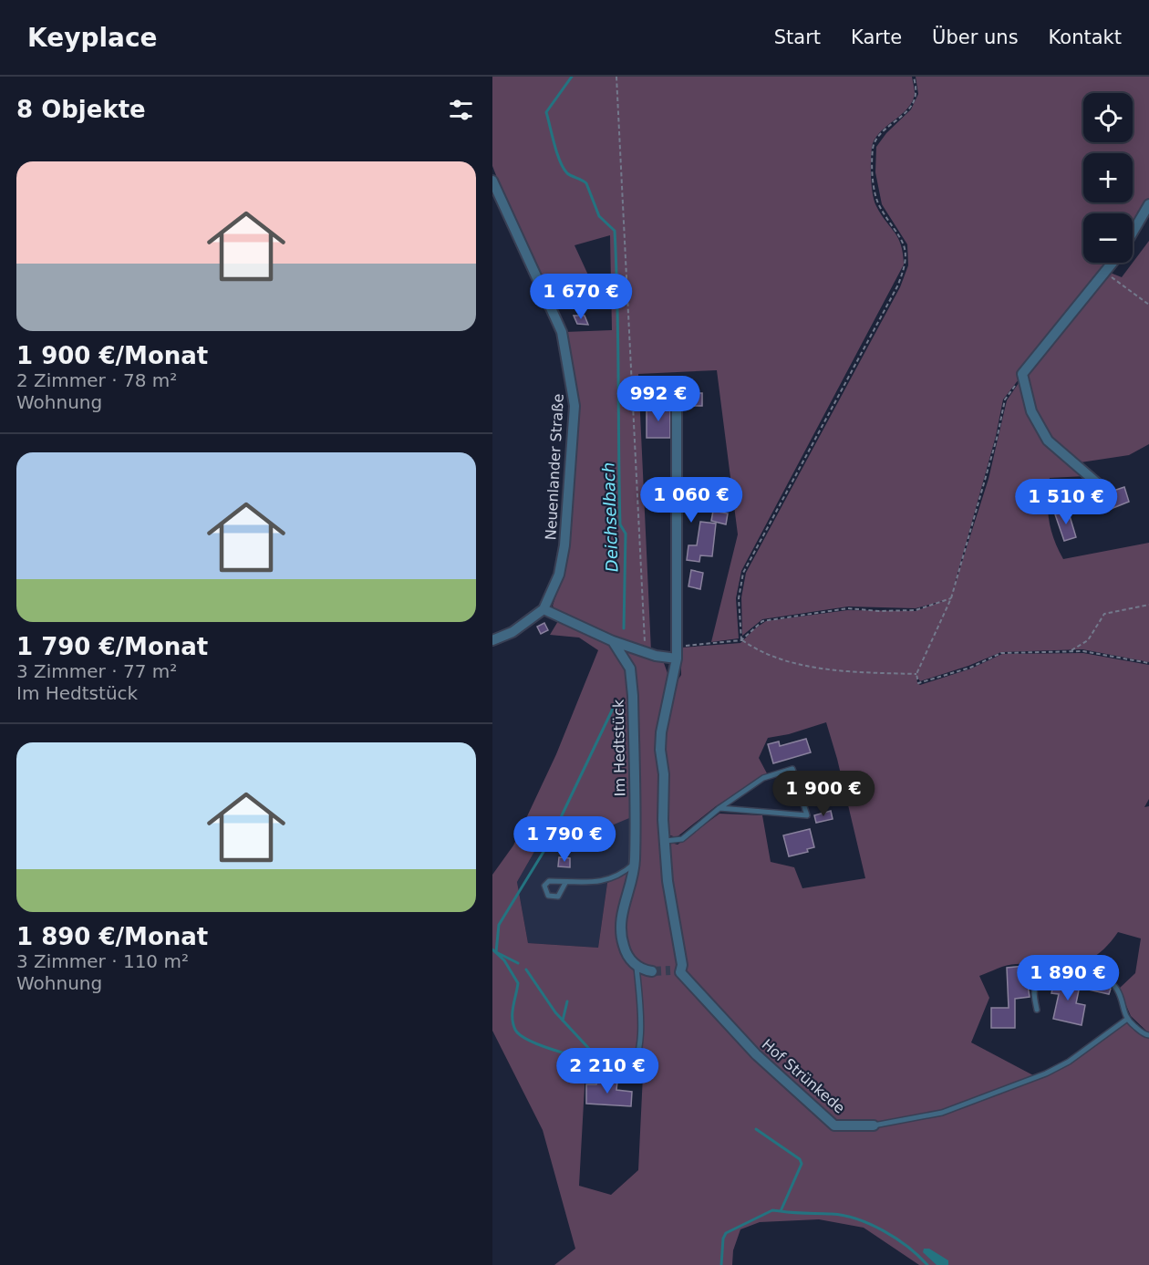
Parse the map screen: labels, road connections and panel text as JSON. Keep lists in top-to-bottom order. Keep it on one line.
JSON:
{"streets":{"street":["Neuenlander Straße","Im Hedtstück","Hof Strünkede"]},"water":["Deichselbach"],"page":{"header":"Keyplace","nav":["Start","Karte","Über uns","Kontakt"],"heading":"8 Objekte","map_buttons":["+","−"],"list":[{"name":"1 900 €/Monat","note":"2 Zimmer · 78 m² · Wohnung"},{"name":"1 790 €/Monat","note":"3 Zimmer · 77 m² · Im Hedtstück"},{"name":"1 890 €/Monat","note":"3 Zimmer · 110 m² · Wohnung"}],"price":["1 670 €","992 €","1 060 €","1 510 €","1 900 €","1 790 €","1 890 €","2 210 €"]}}
